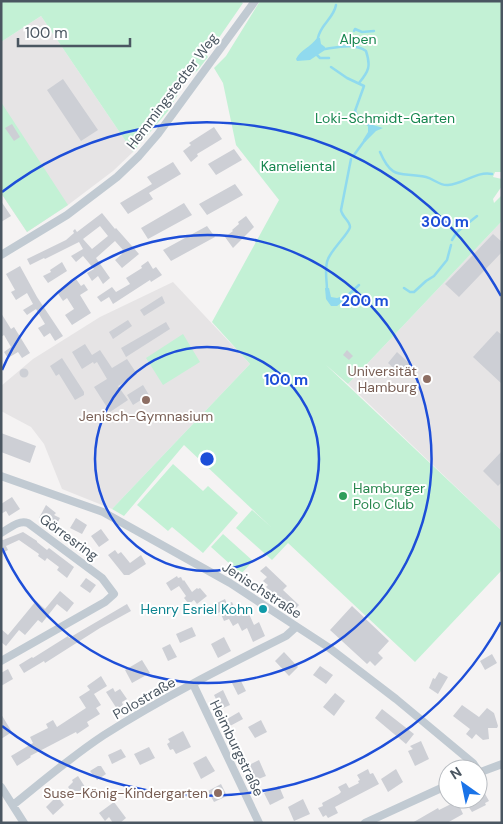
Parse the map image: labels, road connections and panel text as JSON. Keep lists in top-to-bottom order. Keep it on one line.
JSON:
{"streets":{"street":["Hemmingstedter Weg","Görresring","Jenischstraße","Polostraße","Heimburgstraße"]},"crossings":[["Jenischstraße","Polostraße"],["Polostraße","Heimburgstraße"]],"parks":["Alpen","Loki-Schmidt-Garten","Kameliental"],"places":["Universität Hamburg","Jenisch-Gymnasium","Hamburger Polo Club","Henry Esriel Kohn","Suse-König-Kindergarten"],"scale_bar":"100 m","north":"top left","rings":["300 m","200 m","100 m"]}
